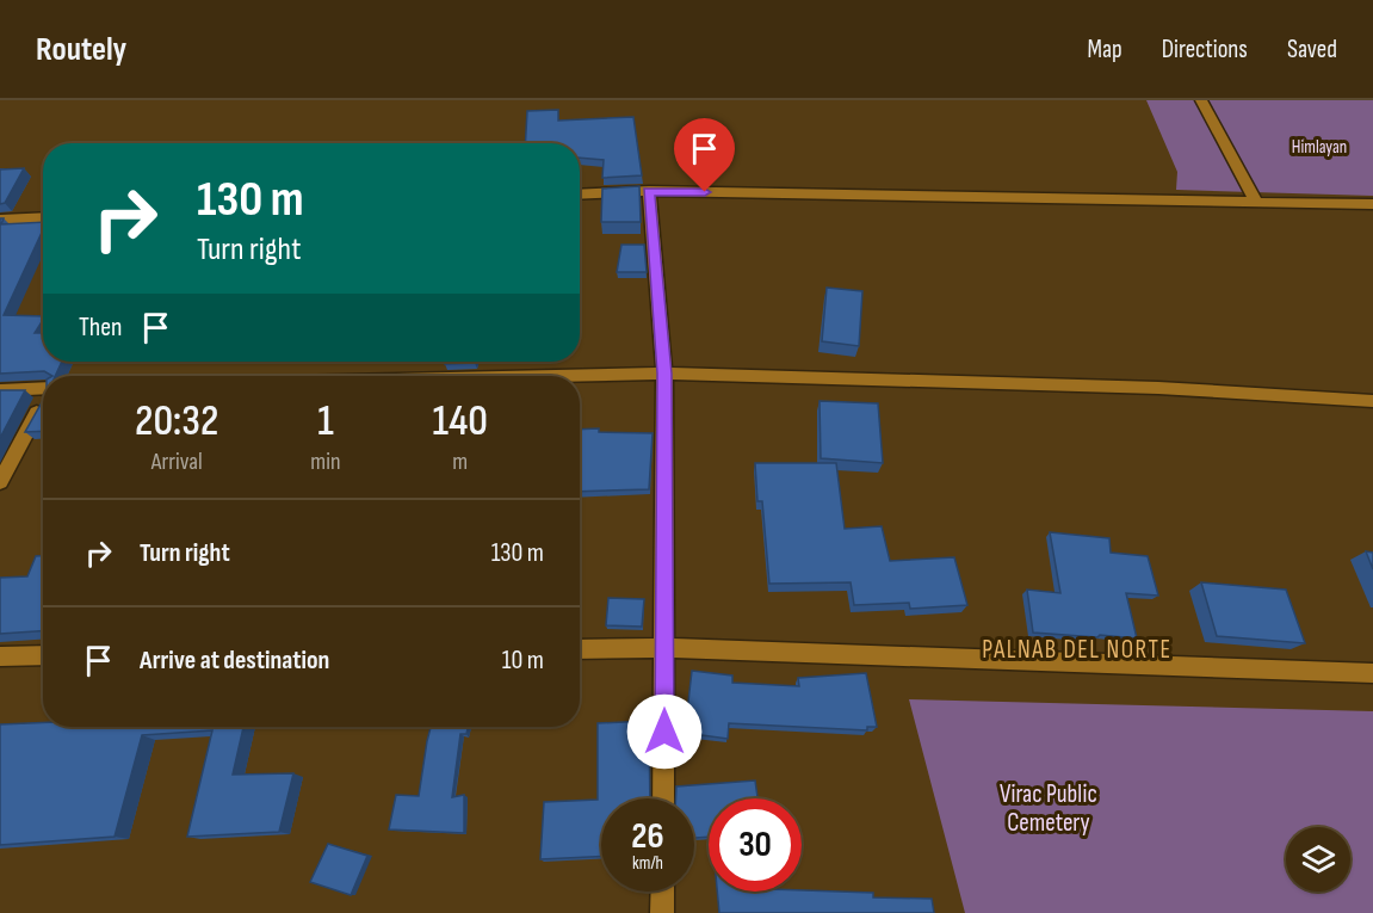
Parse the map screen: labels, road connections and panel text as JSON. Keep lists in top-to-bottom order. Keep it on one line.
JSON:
{"districts":["PALNAB DEL NORTE"],"parks":["Himlayan","Virac Public Cemetery"],"page":{"header":"Routely","nav":["Map","Directions","Saved"],"turn":["130 m","Turn right"],"then":"Then","eta":["20:32","Arrival","1","min","140","m"],"list":[{"name":"Turn right","value":"130 m"},{"name":"Arrive at destination","value":"10 m"}],"speed":"26 km/h","limit":"30"}}
